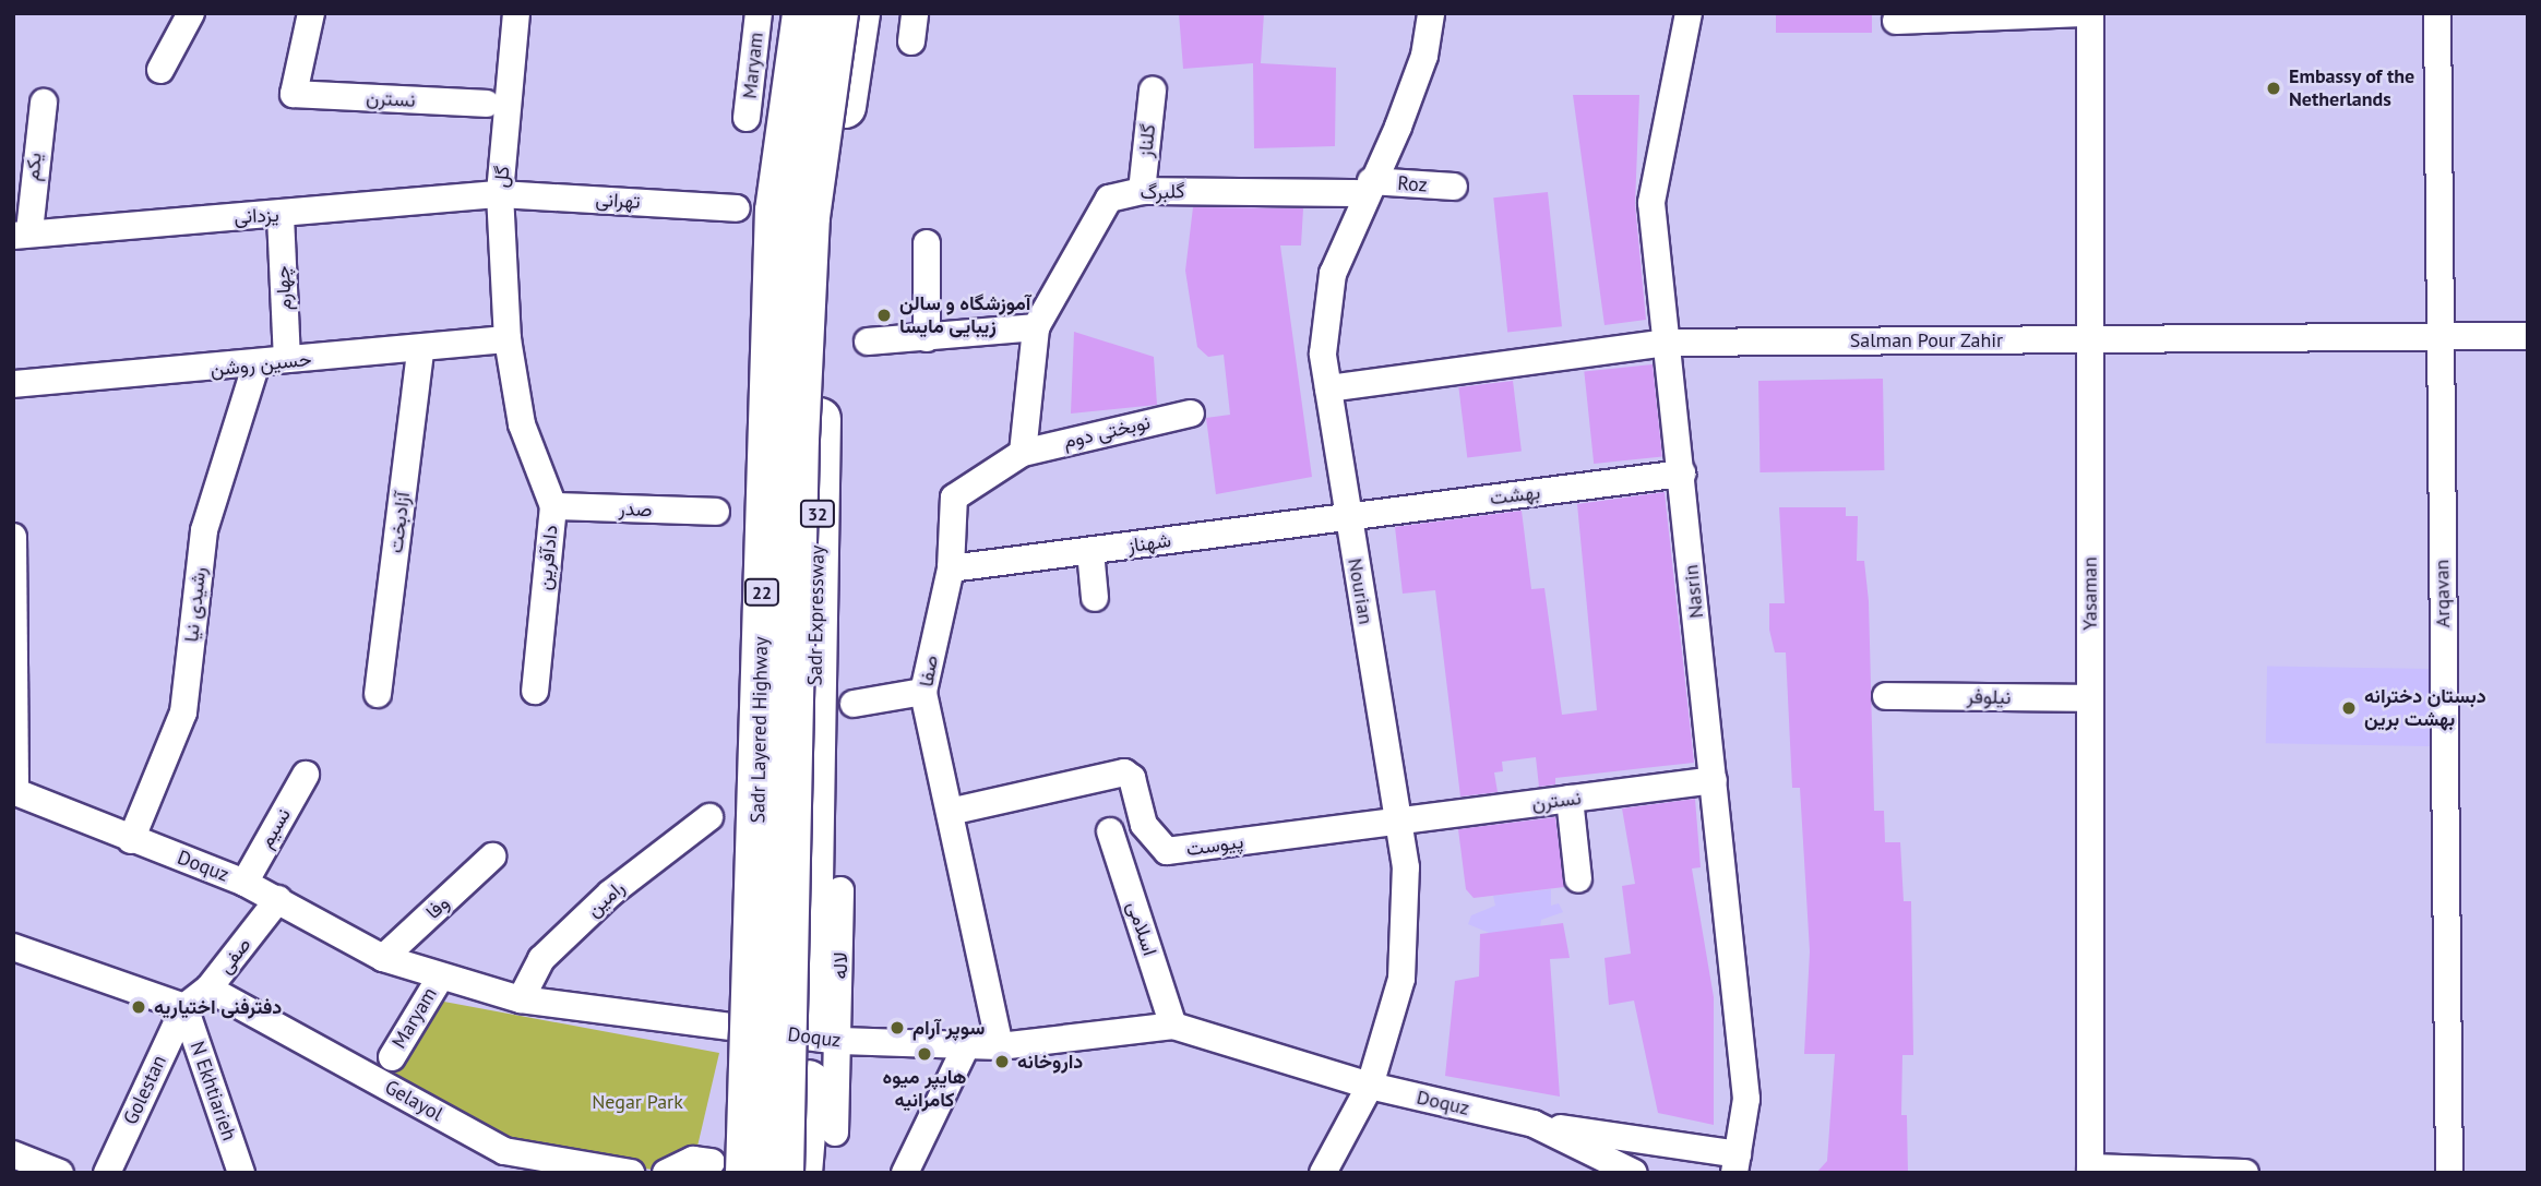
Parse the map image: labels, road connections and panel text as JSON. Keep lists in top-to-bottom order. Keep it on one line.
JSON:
{"streets":{"highway":["32","22","Sadr Expressway","Sadr Layered Highway"],"street":["Maryam","نسترن","گلناز","یکم","گل","Roz","گلبرگ","تهرانی","یزدانی","چهارم","Salman Pour Zahir","حسین روشن","نوبختی دوم","بهشت","صدر","آزادبخت","شهناز","دادآفرین","Nourian","Nasrin","Yasaman","Arqavan","رشیدی نیا","صفا","نیلوفر","نسیم","پیوست","Doquz","رامین","وفا","اسلامی","صفی","لاله","Golestan","N Ekhtiarieh","Gelayol"]},"crossings":[["Maryam","Doquz"],["نسترن","Nourian"],["نسترن","Nasrin"],["نسترن","پیوست"],["گلناز","گلبرگ"],["یکم","یزدانی"],["گل","تهرانی"],["گل","یزدانی"],["گل","حسین روشن"],["گل","دادآفرین"],["Roz","گلبرگ"],["Roz","Nourian"],["گلبرگ","Nourian"],["تهرانی","یزدانی"],["یزدانی","چهارم"],["چهارم","حسین روشن"],["Salman Pour Zahir","Nourian"],["Salman Pour Zahir","Nasrin"],["Salman Pour Zahir","Yasaman"],["Salman Pour Zahir","Arqavan"],["حسین روشن","آزادبخت"],["حسین روشن","دادآفرین"],["حسین روشن","رشیدی نیا"],["نوبختی دوم","صفا"],["بهشت","شهناز"],["بهشت","Nourian"],["بهشت","Nasrin"],["صدر","دادآفرین"],["شهناز","Nourian"],["شهناز","صفا"],["Nourian","پیوست"],["Nourian","Doquz"],["Yasaman","نیلوفر"],["رشیدی نیا","Doquz"],["Sadr Expressway","Doquz"],["Sadr Expressway","لاله"],["صفا","پیوست"],["صفا","Doquz"],["نسیم","Doquz"],["Doquz","رامین"],["Doquz","وفا"],["Doquz","اسلامی"],["Doquz","صفی"],["Doquz","لاله"],["صفی","Golestan"],["صفی","N Ekhtiarieh"],["صفی","Gelayol"],["Golestan","N Ekhtiarieh"]],"parks":["Negar Park"],"places":["Embassy of the Netherlands","آموزشگاه و سالن زیبایی مایسا","دبستان دخترانه بهشت برین","دفترفنی اختیاریه","سوپر آرام","هایپر میوه کامرانیه","داروخانه"]}
